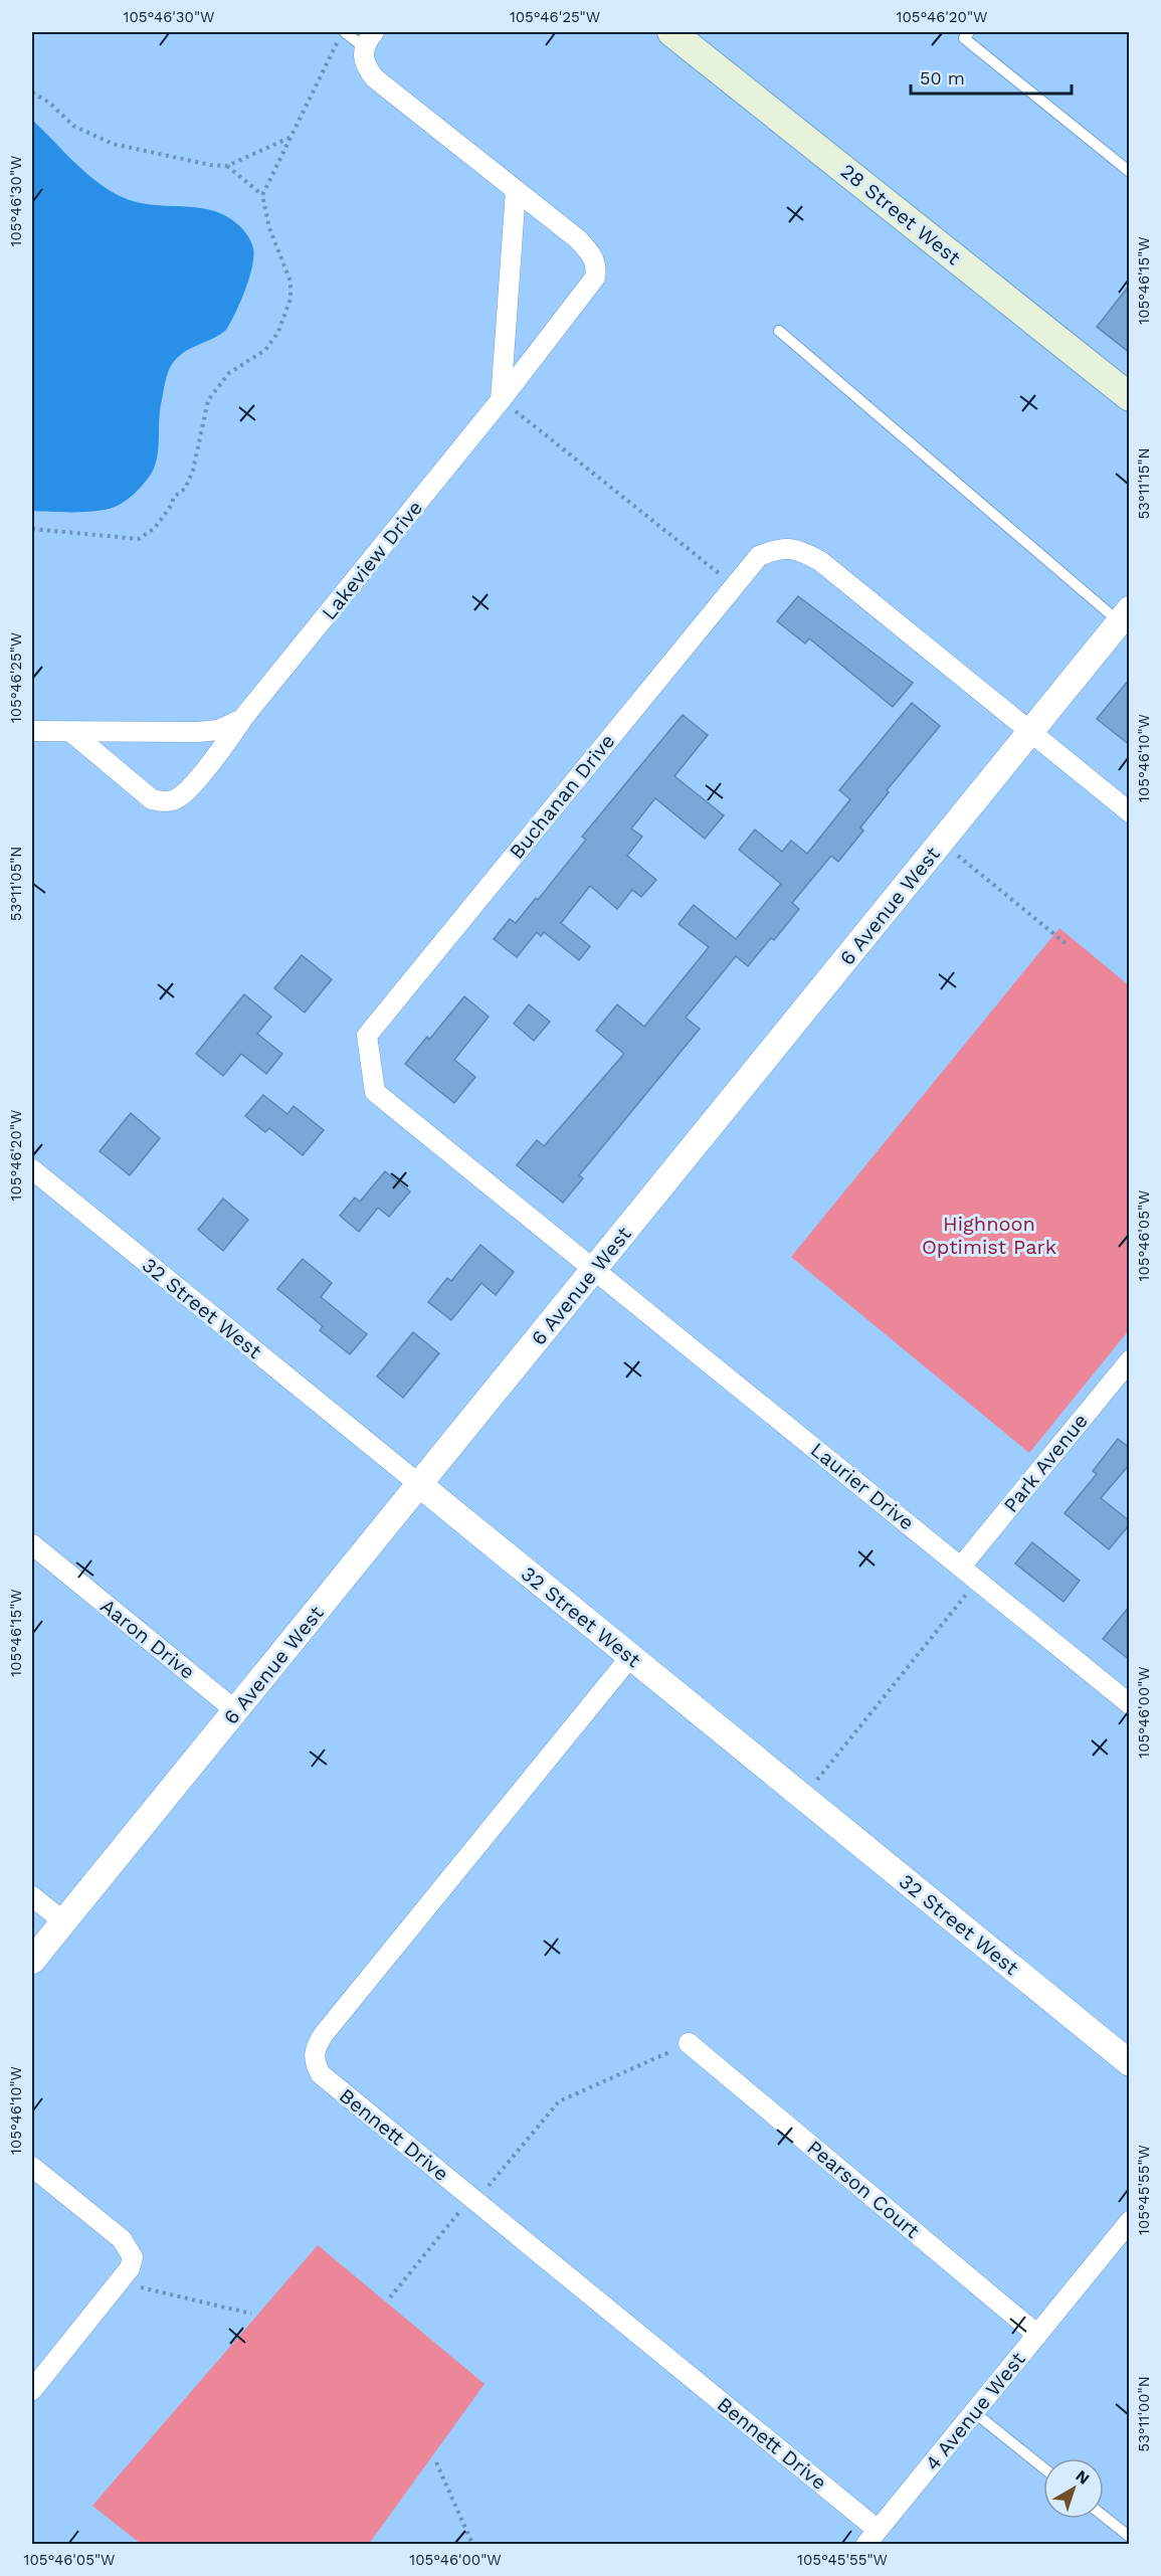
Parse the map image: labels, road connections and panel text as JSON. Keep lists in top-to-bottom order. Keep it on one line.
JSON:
{"streets":{"main road":["28 Street West"],"street":["Lakeview Drive","Buchanan Drive","6 Avenue West","32 Street West","Park Avenue","Laurier Drive","Aaron Drive","Bennett Drive","Pearson Court","4 Avenue West"]},"crossings":[["Buchanan Drive","6 Avenue West"],["Buchanan Drive","Laurier Drive"],["6 Avenue West","32 Street West"],["6 Avenue West","Laurier Drive"],["6 Avenue West","Aaron Drive"],["32 Street West","Bennett Drive"],["Park Avenue","Laurier Drive"],["Bennett Drive","4 Avenue West"],["Pearson Court","4 Avenue West"]],"parks":["Highnoon Optimist Park"],"scale_bar":"50 m","north":"top right","coordinates":["105°46'30\"W","105°46'25\"W","105°46'20\"W","105°46'15\"W","53°11'15\"N","105°46'10\"W","53°11'05\"N","105°46'05\"W","105°46'00\"W","105°45'55\"W","53°11'00\"N"]}
